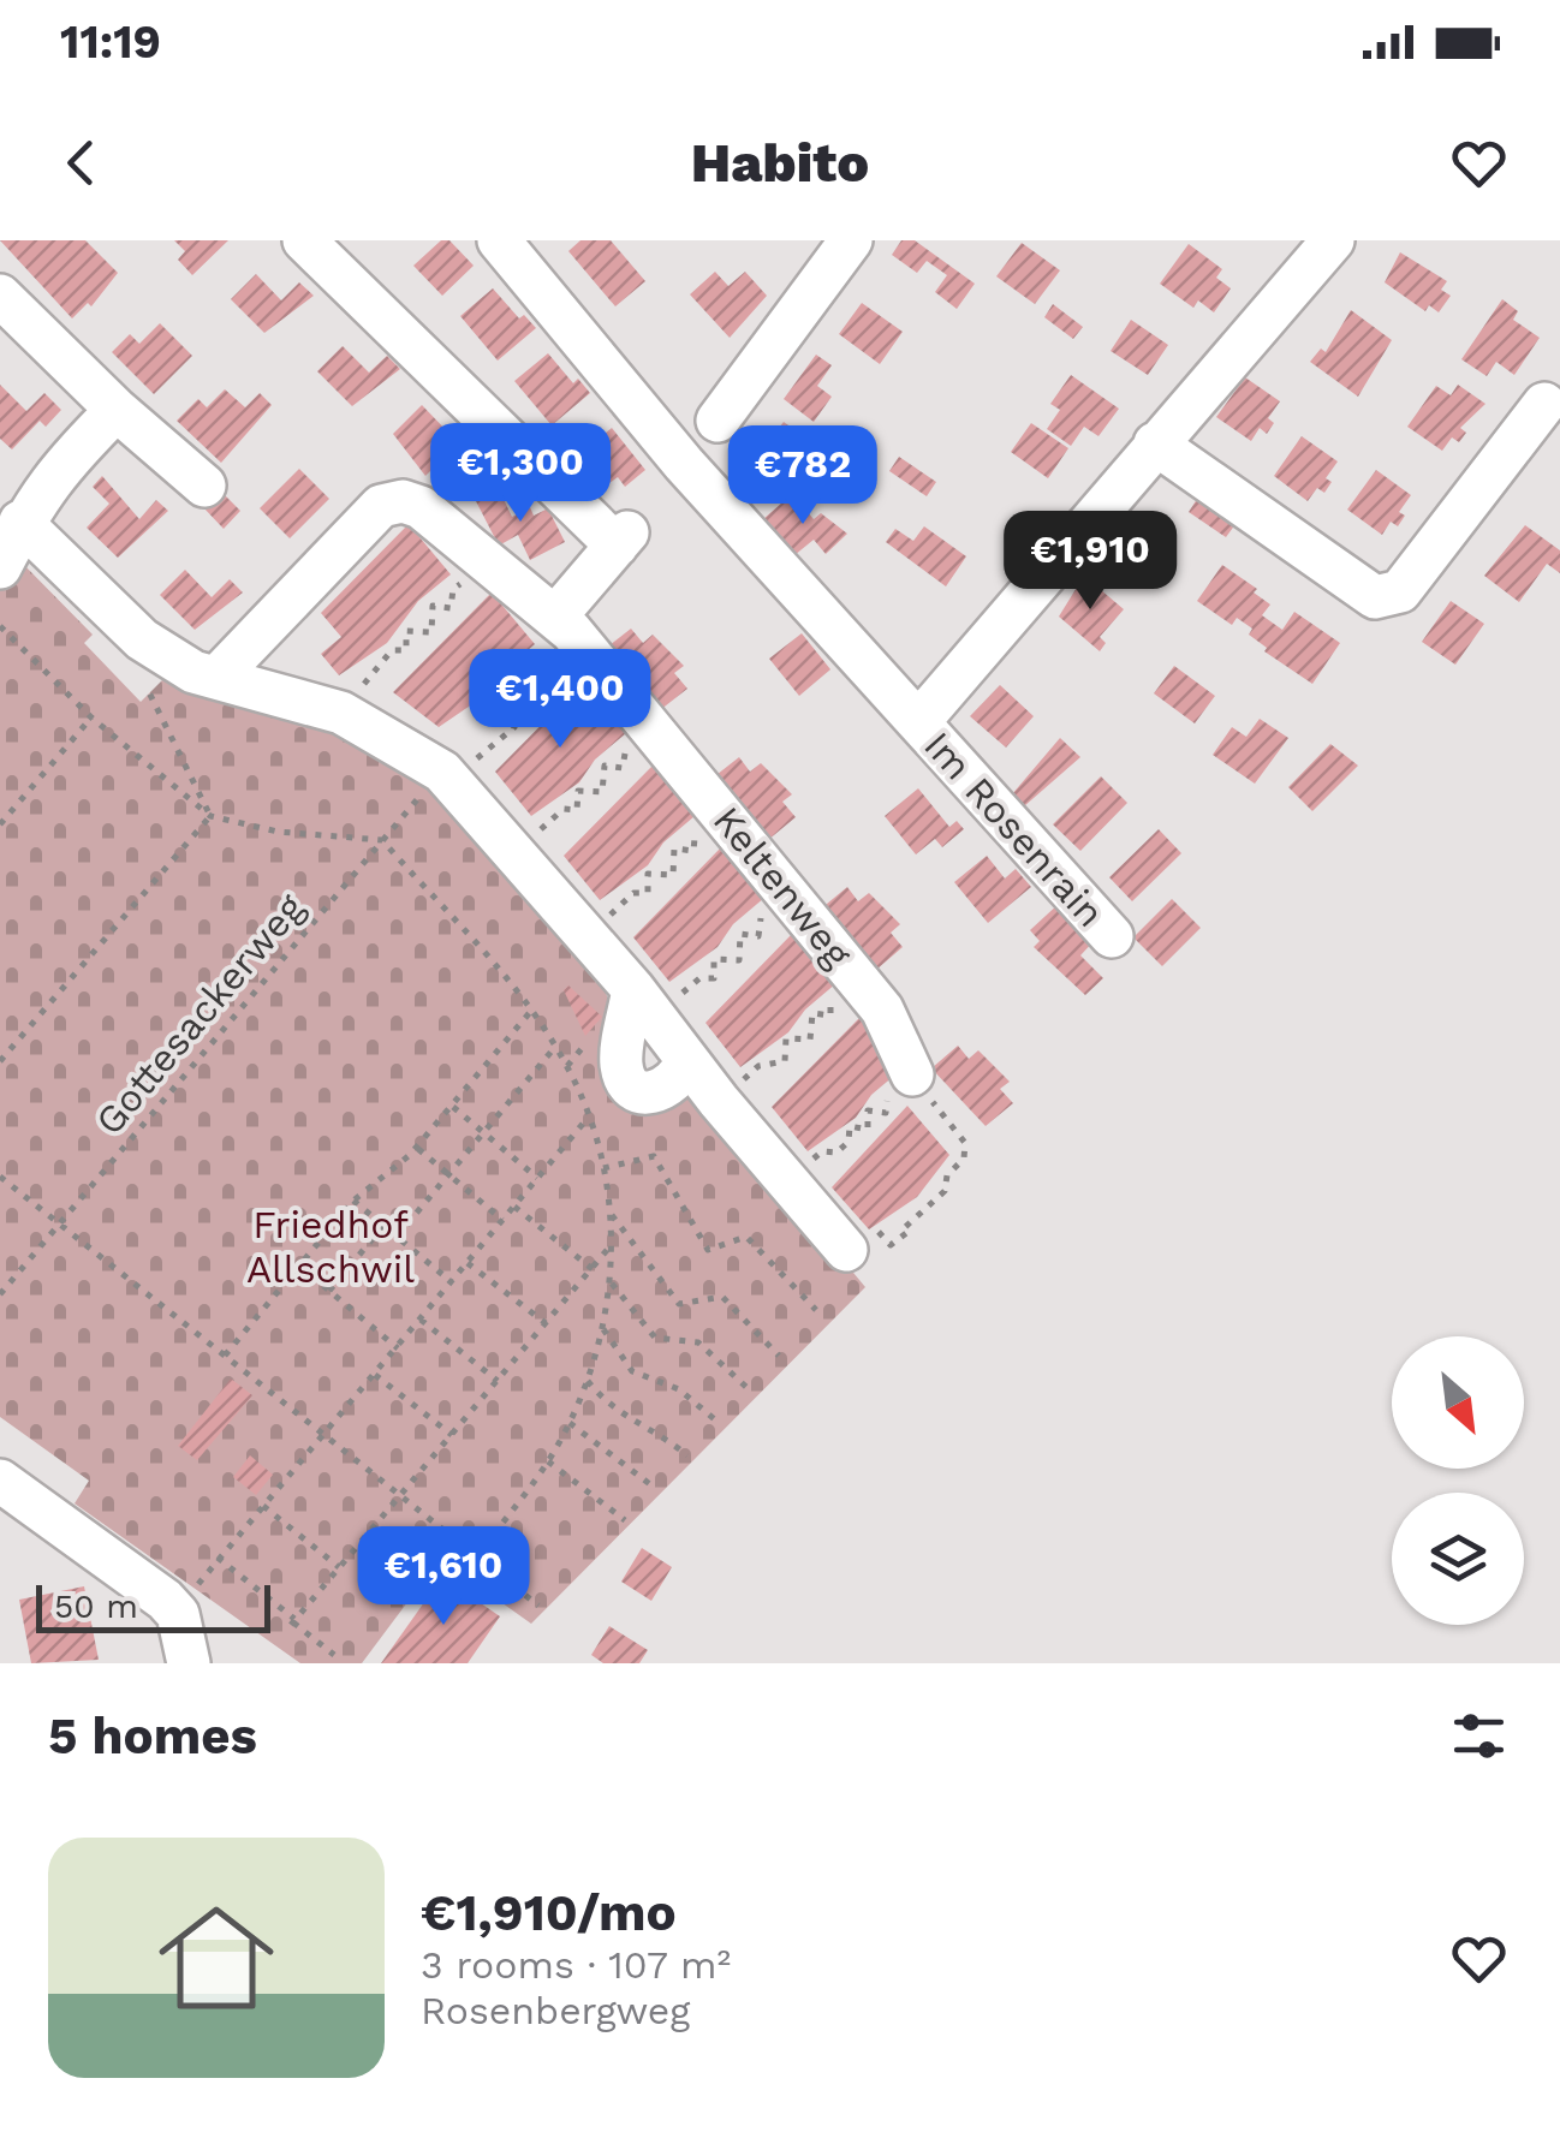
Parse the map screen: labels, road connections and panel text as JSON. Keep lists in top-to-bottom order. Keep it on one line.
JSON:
{"streets":{"street":["Im Rosenrain","Keltenweg"],"path":["Gottesackerweg"]},"parks":["Friedhof Allschwil"],"scale_bar":"50 m","north":"bottom right","page":{"status":"11:19","header":"Habito","price":["€1,300","€782","€1,910","€1,400","€1,610"],"scale":"50 m","heading":"5 homes","list":[{"name":"€1,910/mo","note":"3 rooms · 107 m² · Rosenbergweg"}]}}
